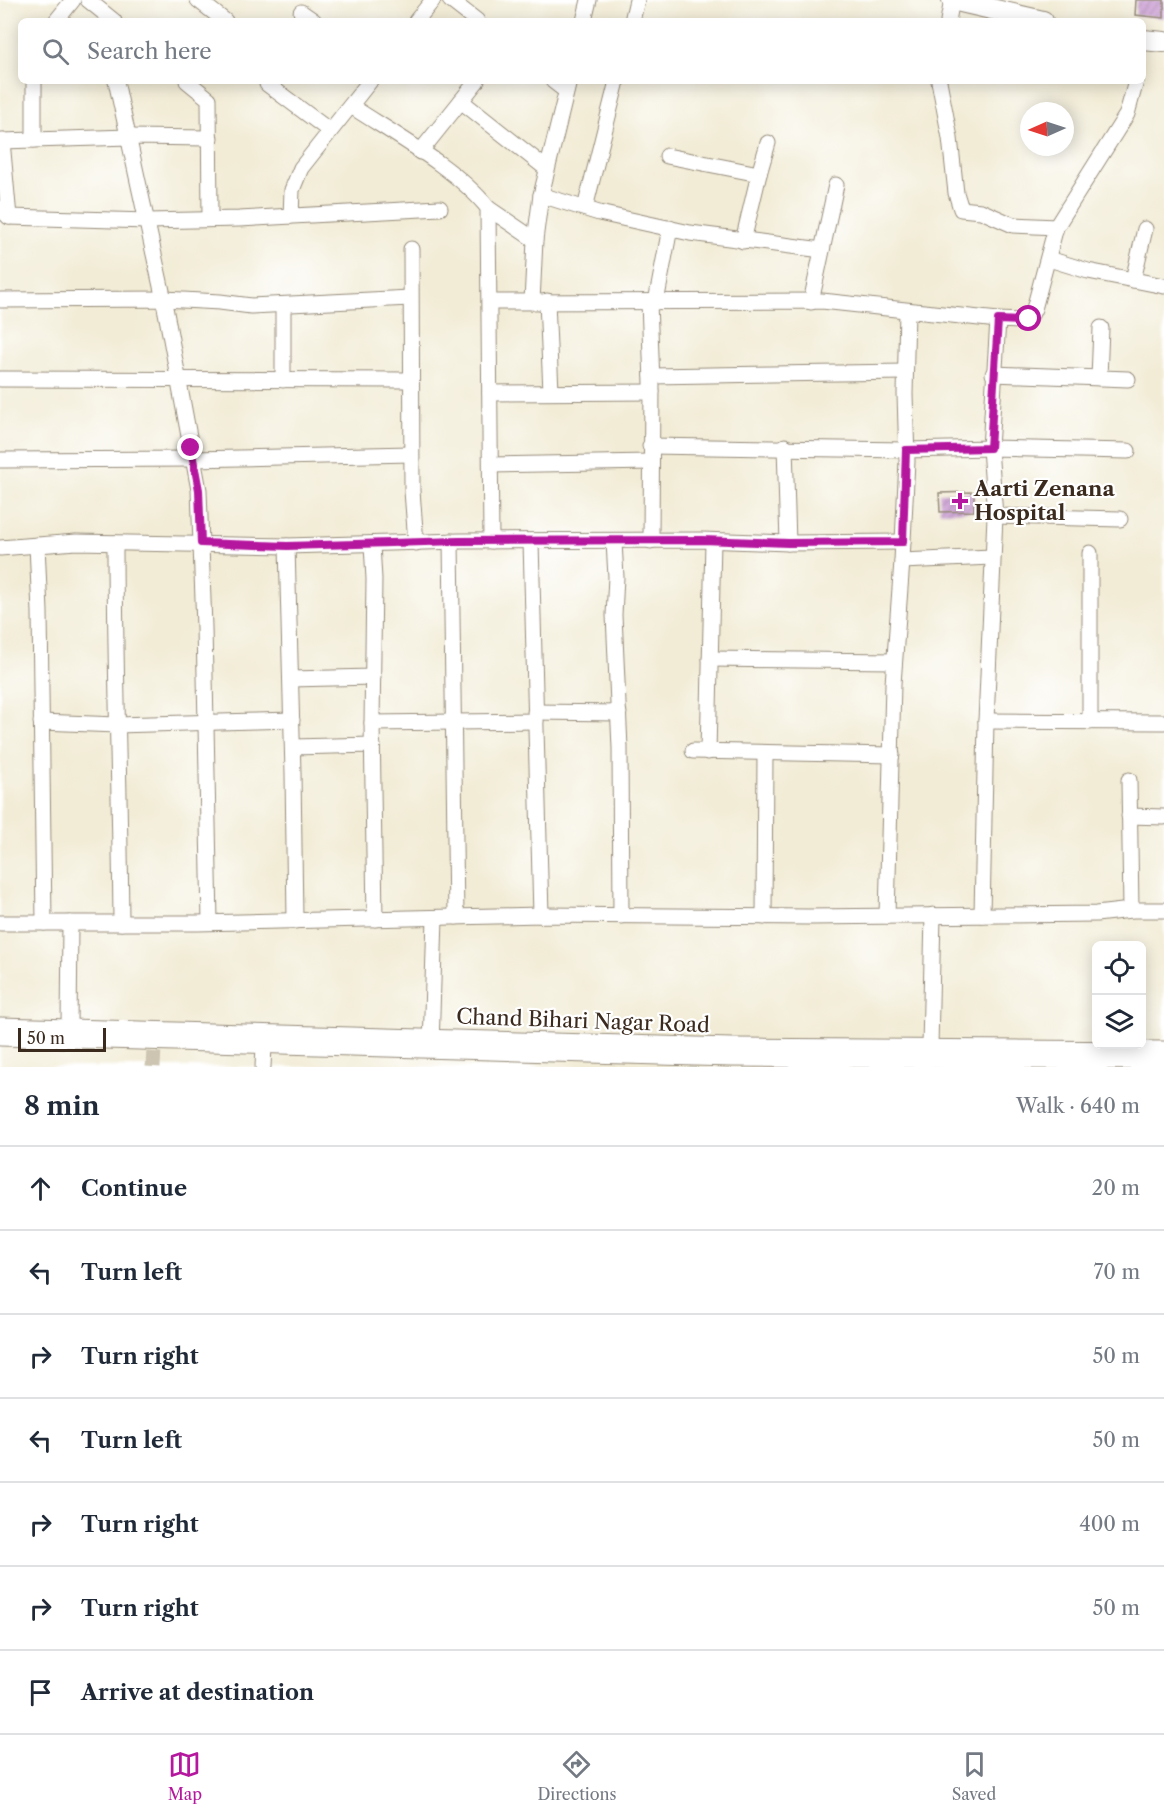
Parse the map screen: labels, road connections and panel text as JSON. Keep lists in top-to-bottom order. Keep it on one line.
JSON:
{"streets":{"street":["Chand Bihari Nagar Road"]},"places":{"health":["Aarti Zenana Hospital"]},"scale_bar":"50 m","north":"left","page":{"search":"Search here","scale":"50 m","heading":["8 min","Walk · 640 m"],"list":[["Continue","20 m"],["Turn left","70 m"],["Turn right","50 m"],["Turn left","50 m"],["Turn right","400 m"],["Turn right","50 m"],"Arrive at destination"],"nav":["Map","Directions","Saved"]}}
